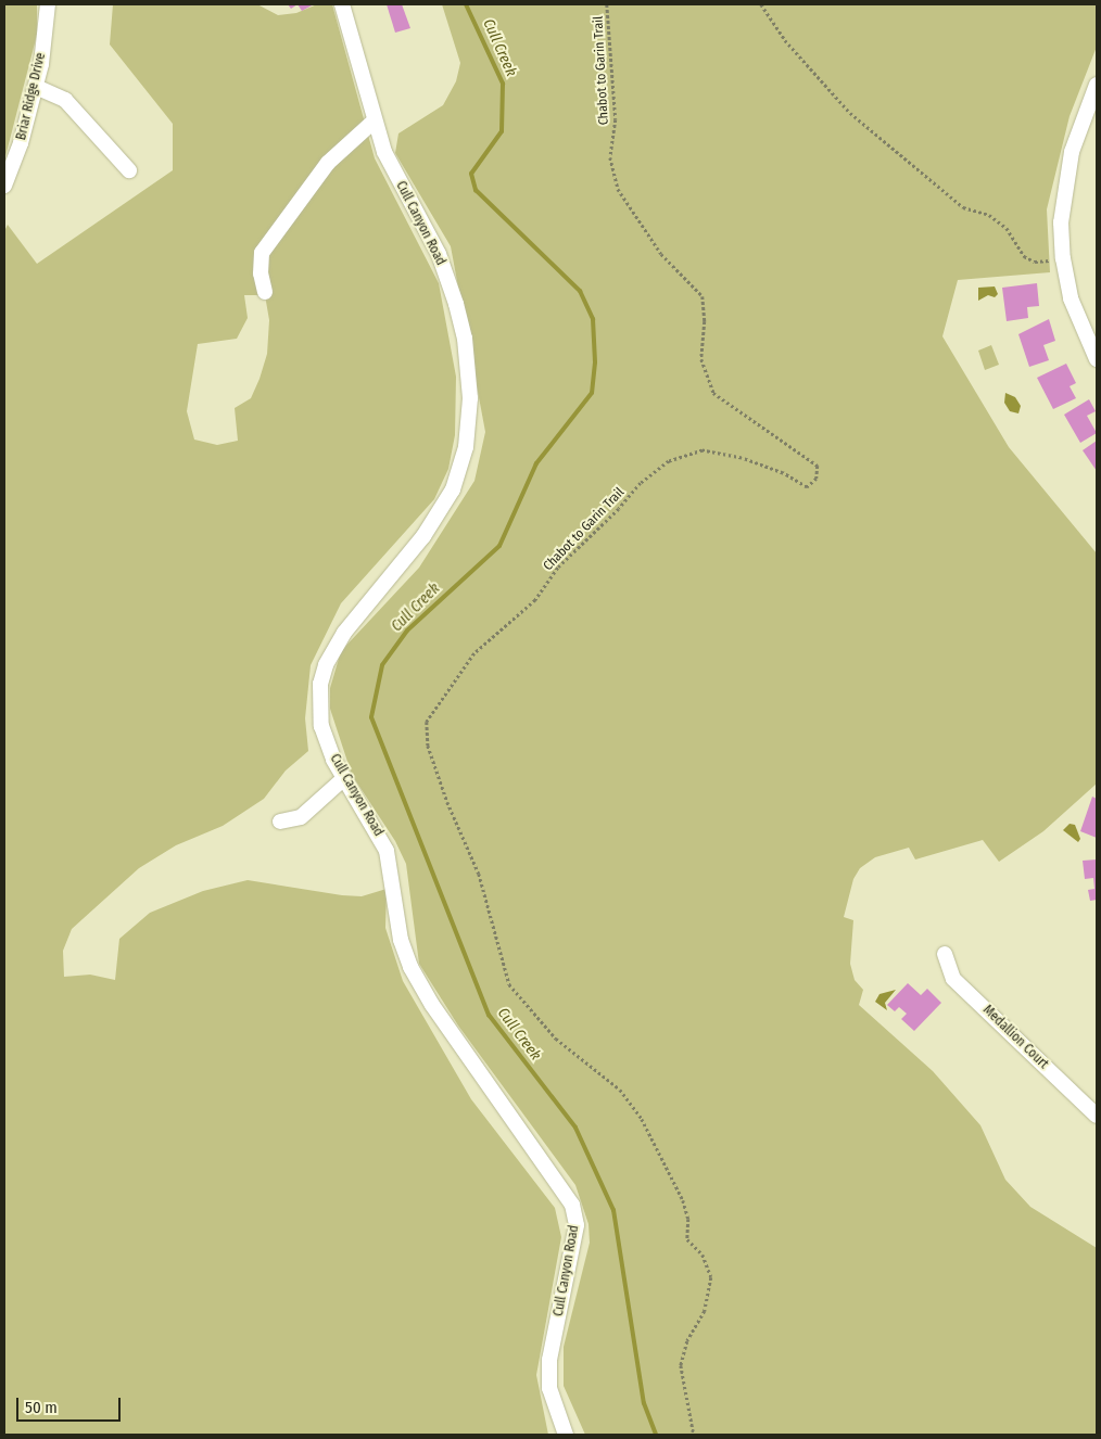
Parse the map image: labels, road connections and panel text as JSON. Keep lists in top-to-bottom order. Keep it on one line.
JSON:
{"streets":{"street":["Briar Ridge Drive","Cull Canyon Road","Medallion Court"],"path":["Chabot to Garin Trail"]},"water":["Cull Creek"],"scale_bar":"50 m"}
